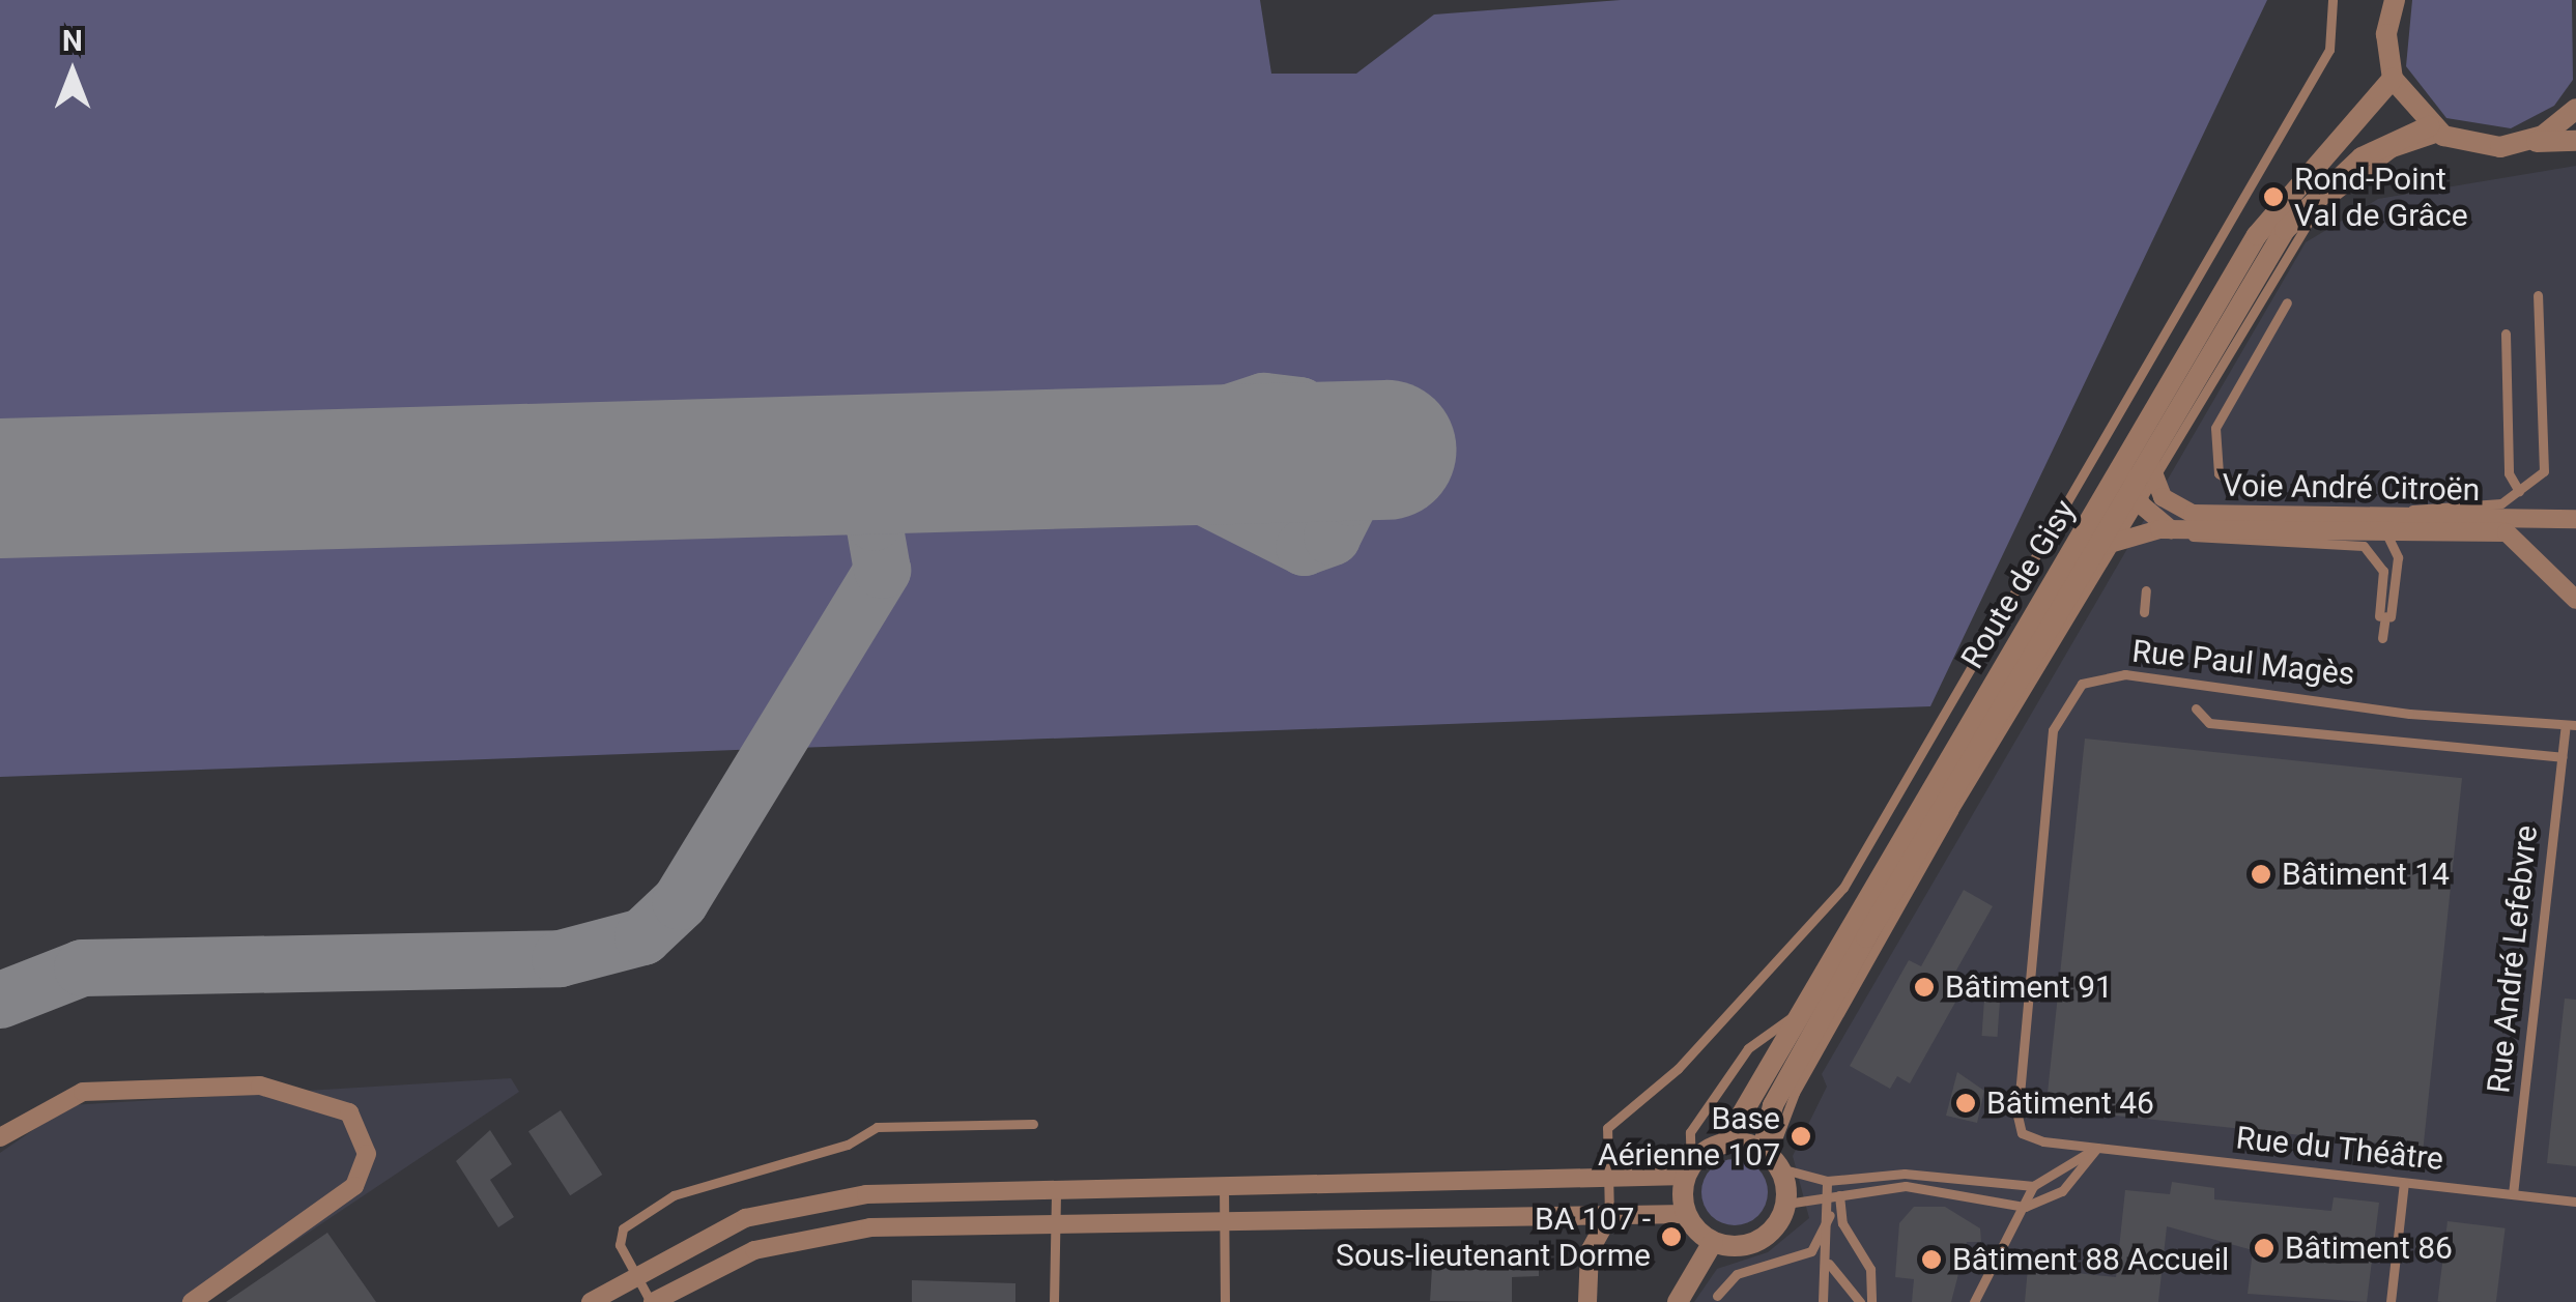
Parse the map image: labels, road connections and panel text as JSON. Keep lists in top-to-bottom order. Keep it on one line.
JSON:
{"streets":{"street":["Voie André Citroën","Route de Gisy"],"lane":["Rue Paul Magès","Rue André Lefebvre","Rue du Théâtre"]},"crossings":[["Voie André Citroën","Route de Gisy"],["Rue Paul Magès","Rue André Lefebvre"],["Rue Paul Magès","Rue du Théâtre"],["Rue André Lefebvre","Rue du Théâtre"]],"places":["Rond-Point Val de Grâce","Bâtiment 14","Bâtiment 91","Bâtiment 46","Base Aérienne 107","BA 107 - Sous-lieutenant Dorme","Bâtiment 86","Bâtiment 88 Accueil"],"north":"top"}
